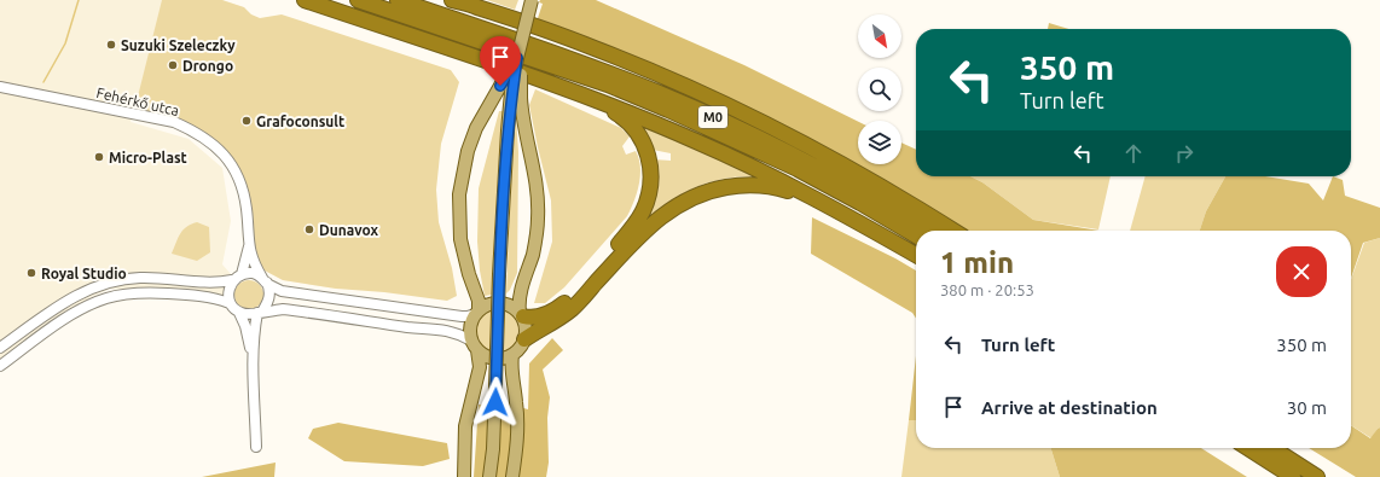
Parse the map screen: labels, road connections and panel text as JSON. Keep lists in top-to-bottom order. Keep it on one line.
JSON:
{"streets":{"highway":["M0"],"street":["Fehérkő utca"]},"places":["Suzuki Szeleczky","Drongo","Grafoconsult","Micro-Plast","Dunavox","Royal Studio"],"north":"bottom right","page":{"turn":["350 m","Turn left"],"heading":["1 min","380 m · 20:53"],"list":[{"name":"Turn left","value":"350 m"},{"name":"Arrive at destination","value":"30 m"}]}}
